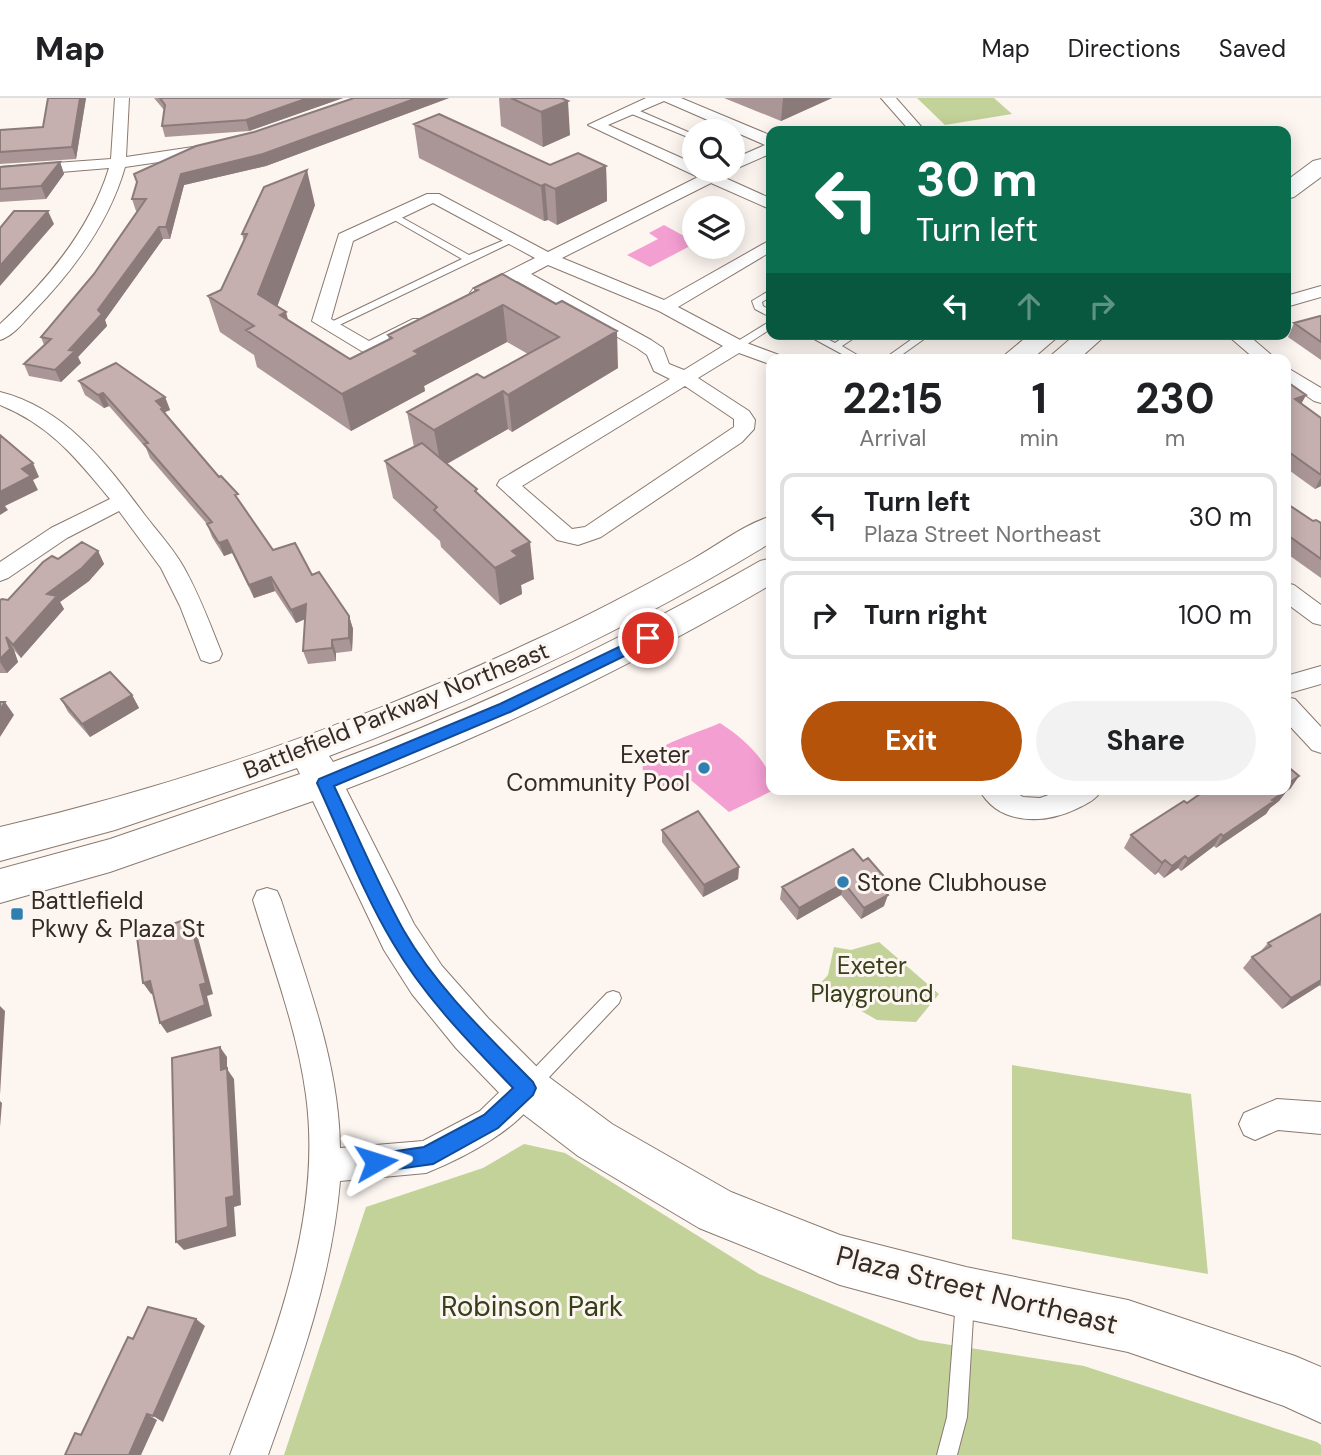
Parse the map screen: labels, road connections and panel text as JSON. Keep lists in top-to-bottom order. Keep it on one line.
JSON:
{"streets":{"main road":["Battlefield Parkway Northeast","Plaza Street Northeast"]},"crossings":[["Battlefield Parkway Northeast","Plaza Street Northeast"]],"parks":["Exeter Playground","Robinson Park"],"places":{"other":["Exeter Community Pool","Stone Clubhouse"],"transit":["Battlefield Pkwy & Plaza St"]},"page":{"header":"Map","nav":["Map","Directions","Saved"],"turn":["30 m","Turn left"],"eta":["22:15","Arrival","1","min","230","m"],"list":[{"name":"Turn left","note":"Plaza Street Northeast","value":"30 m"},{"name":"Turn right","value":"100 m"}],"buttons":["Exit","Share"]}}
